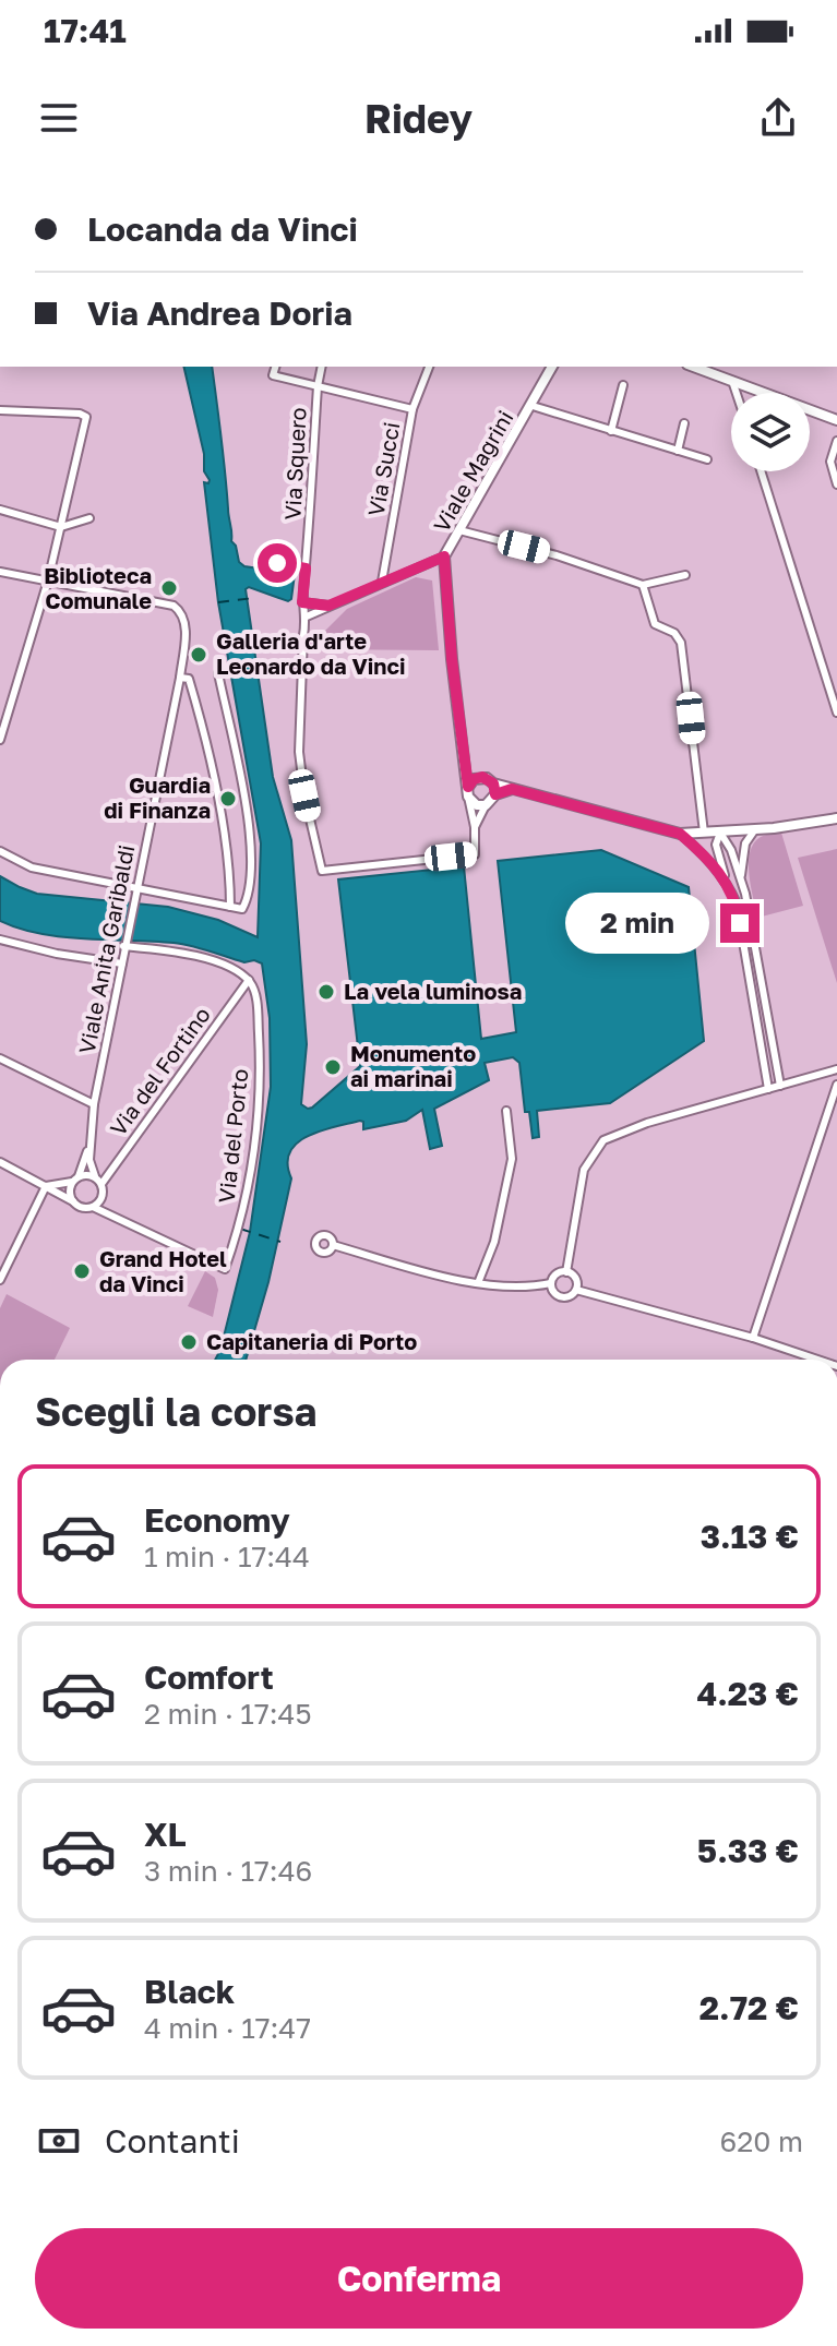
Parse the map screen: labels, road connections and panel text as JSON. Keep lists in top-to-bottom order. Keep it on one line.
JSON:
{"streets":{"street":["Via Squero","Via Succi","Viale Magrini","Viale Anita Garibaldi","Via del Fortino","Via del Porto"]},"crossings":[["Via Squero","Viale Magrini"],["Viale Anita Garibaldi","Via del Fortino"],["Viale Anita Garibaldi","Via del Porto"],["Via del Fortino","Via del Porto"]],"places":["Biblioteca Comunale","Galleria d'arte Leonardo da Vinci","Guardia di Finanza","La vela luminosa","Monumento ai marinai","Grand Hotel da Vinci","Capitaneria di Porto"],"page":{"status":"17:41","header":"Ridey","banner":["Locanda da Vinci","Via Andrea Doria"],"bubble":"2 min","heading":"Scegli la corsa","list":[{"name":"Economy","note":"1 min · 17:44","value":"3.13 €"},{"name":"Comfort","note":"2 min · 17:45","value":"4.23 €"},{"name":"XL","note":"3 min · 17:46","value":"5.33 €"},{"name":"Black","note":"4 min · 17:47","value":"2.72 €"}],"pay":["Contanti","620 m"],"buttons":"Conferma"}}
